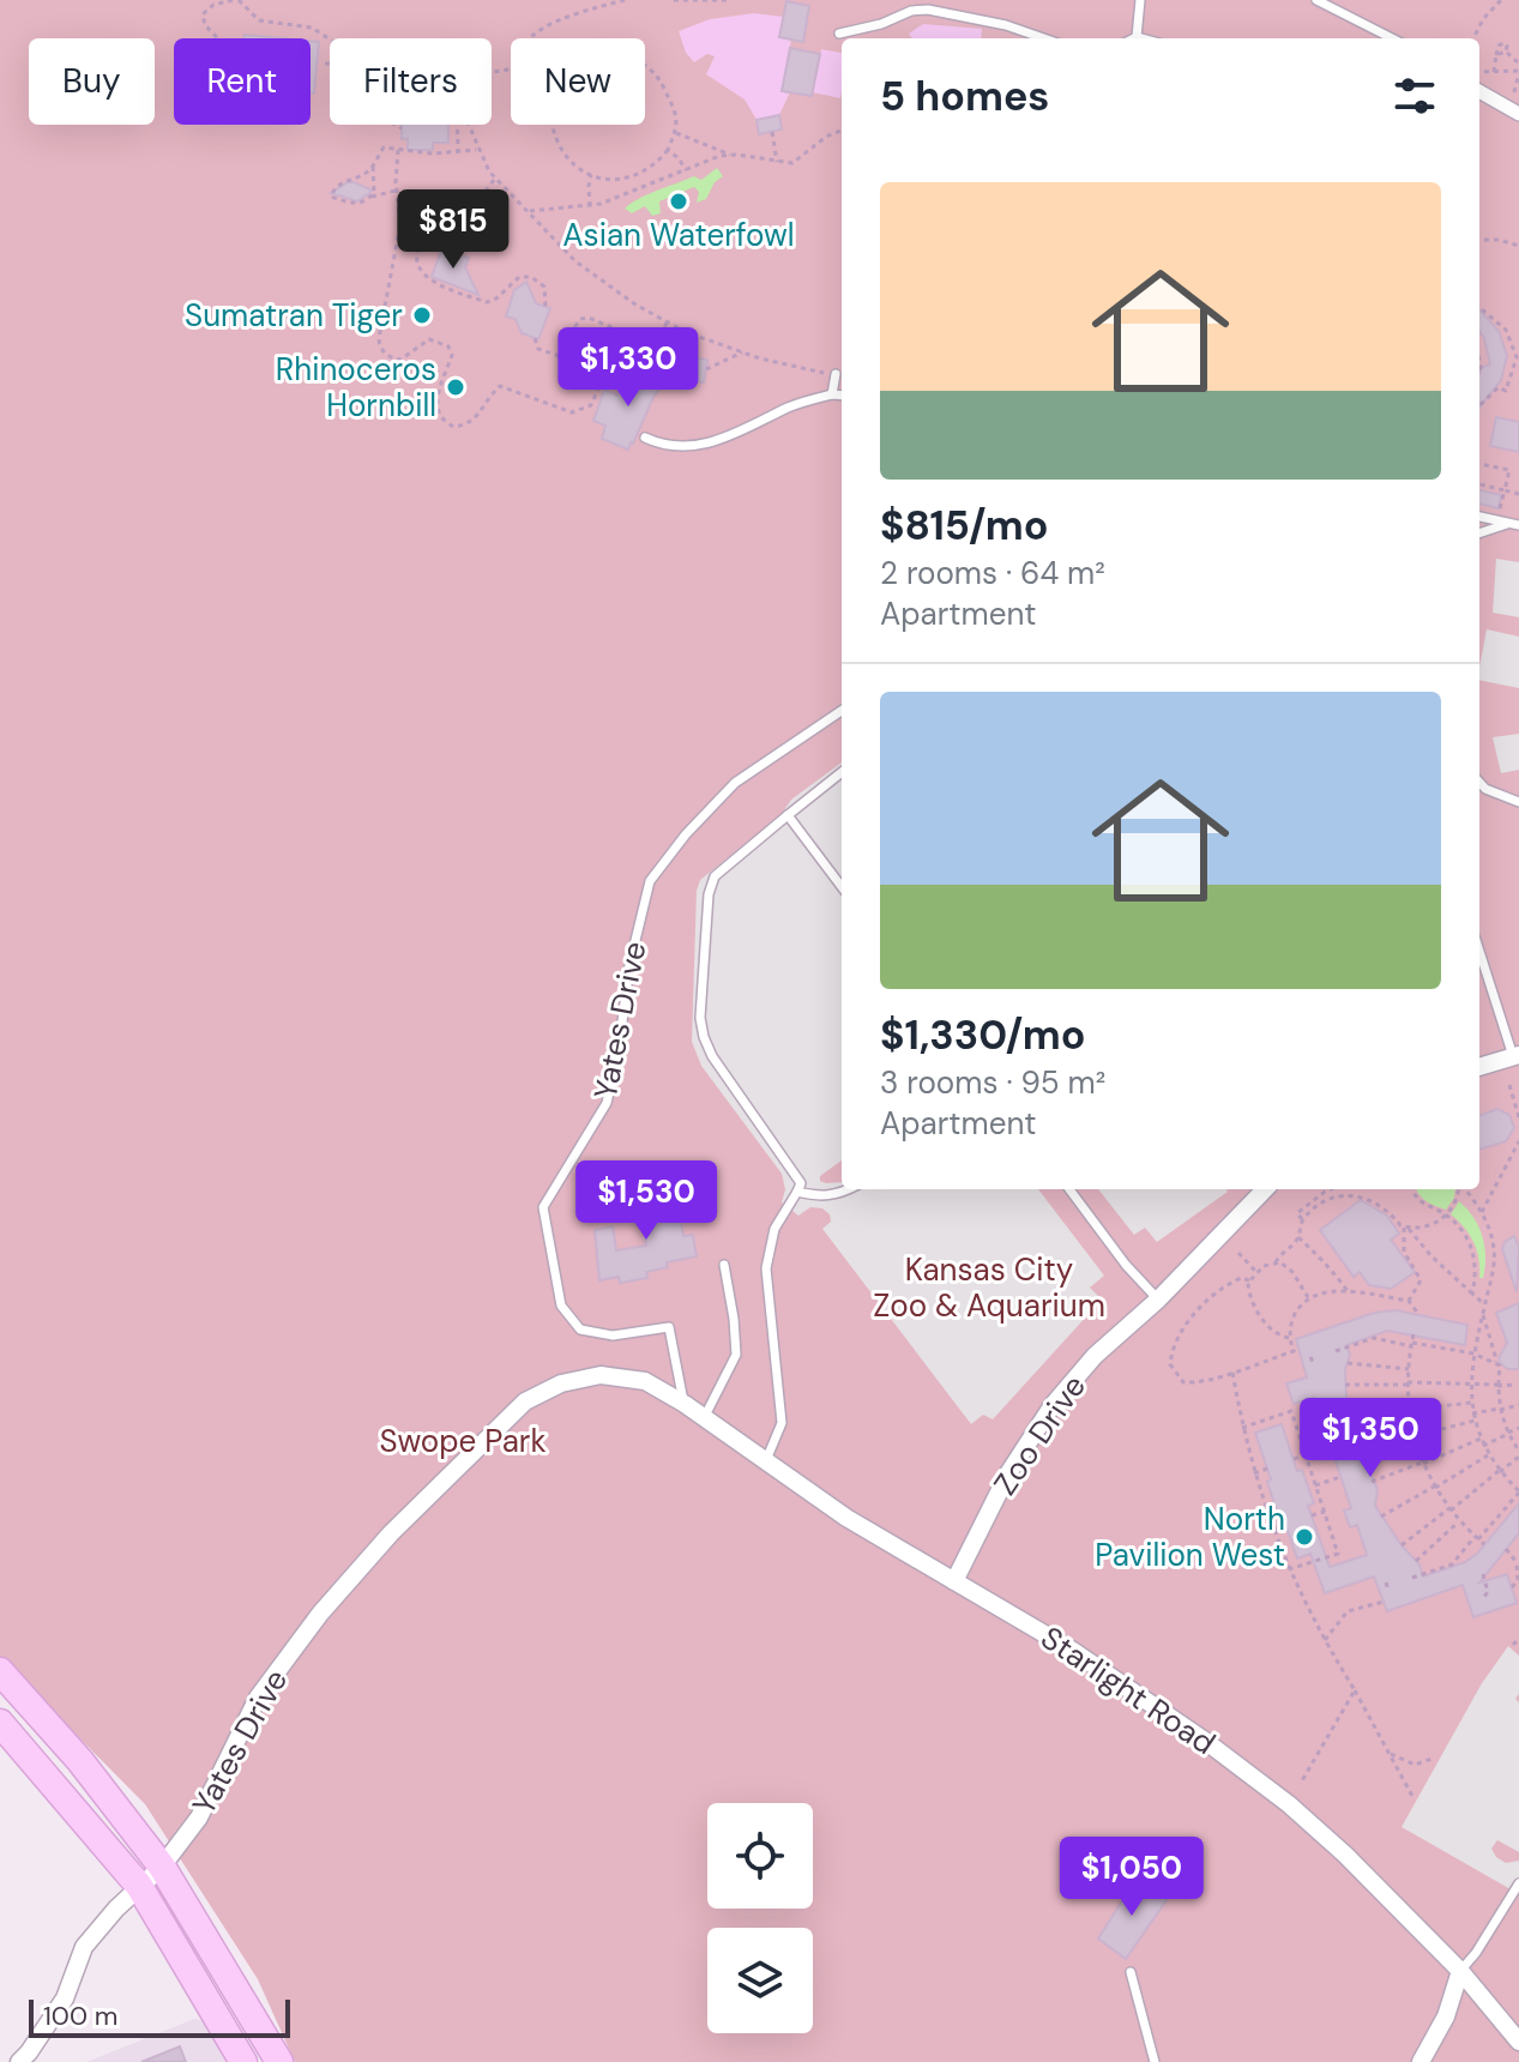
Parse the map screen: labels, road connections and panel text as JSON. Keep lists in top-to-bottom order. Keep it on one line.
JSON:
{"streets":{"street":["Yates Drive","Zoo Drive","Starlight Road"]},"crossings":[["Yates Drive","Starlight Road"],["Zoo Drive","Starlight Road"]],"parks":["Kansas City Zoo & Aquarium","Swope Park"],"places":["Asian Waterfowl","Sumatran Tiger","Rhinoceros Hornbill","North Pavilion West"],"scale_bar":"100 m","page":{"chip":["Buy","Rent","Filters","New"],"heading":"5 homes","list":[{"name":"$815/mo","note":"2 rooms · 64 m² · Apartment"},{"name":"$1,330/mo","note":"3 rooms · 95 m² · Apartment"}],"price":["$815","$1,330","$1,530","$1,350","$1,050"],"scale":"100 m"}}
